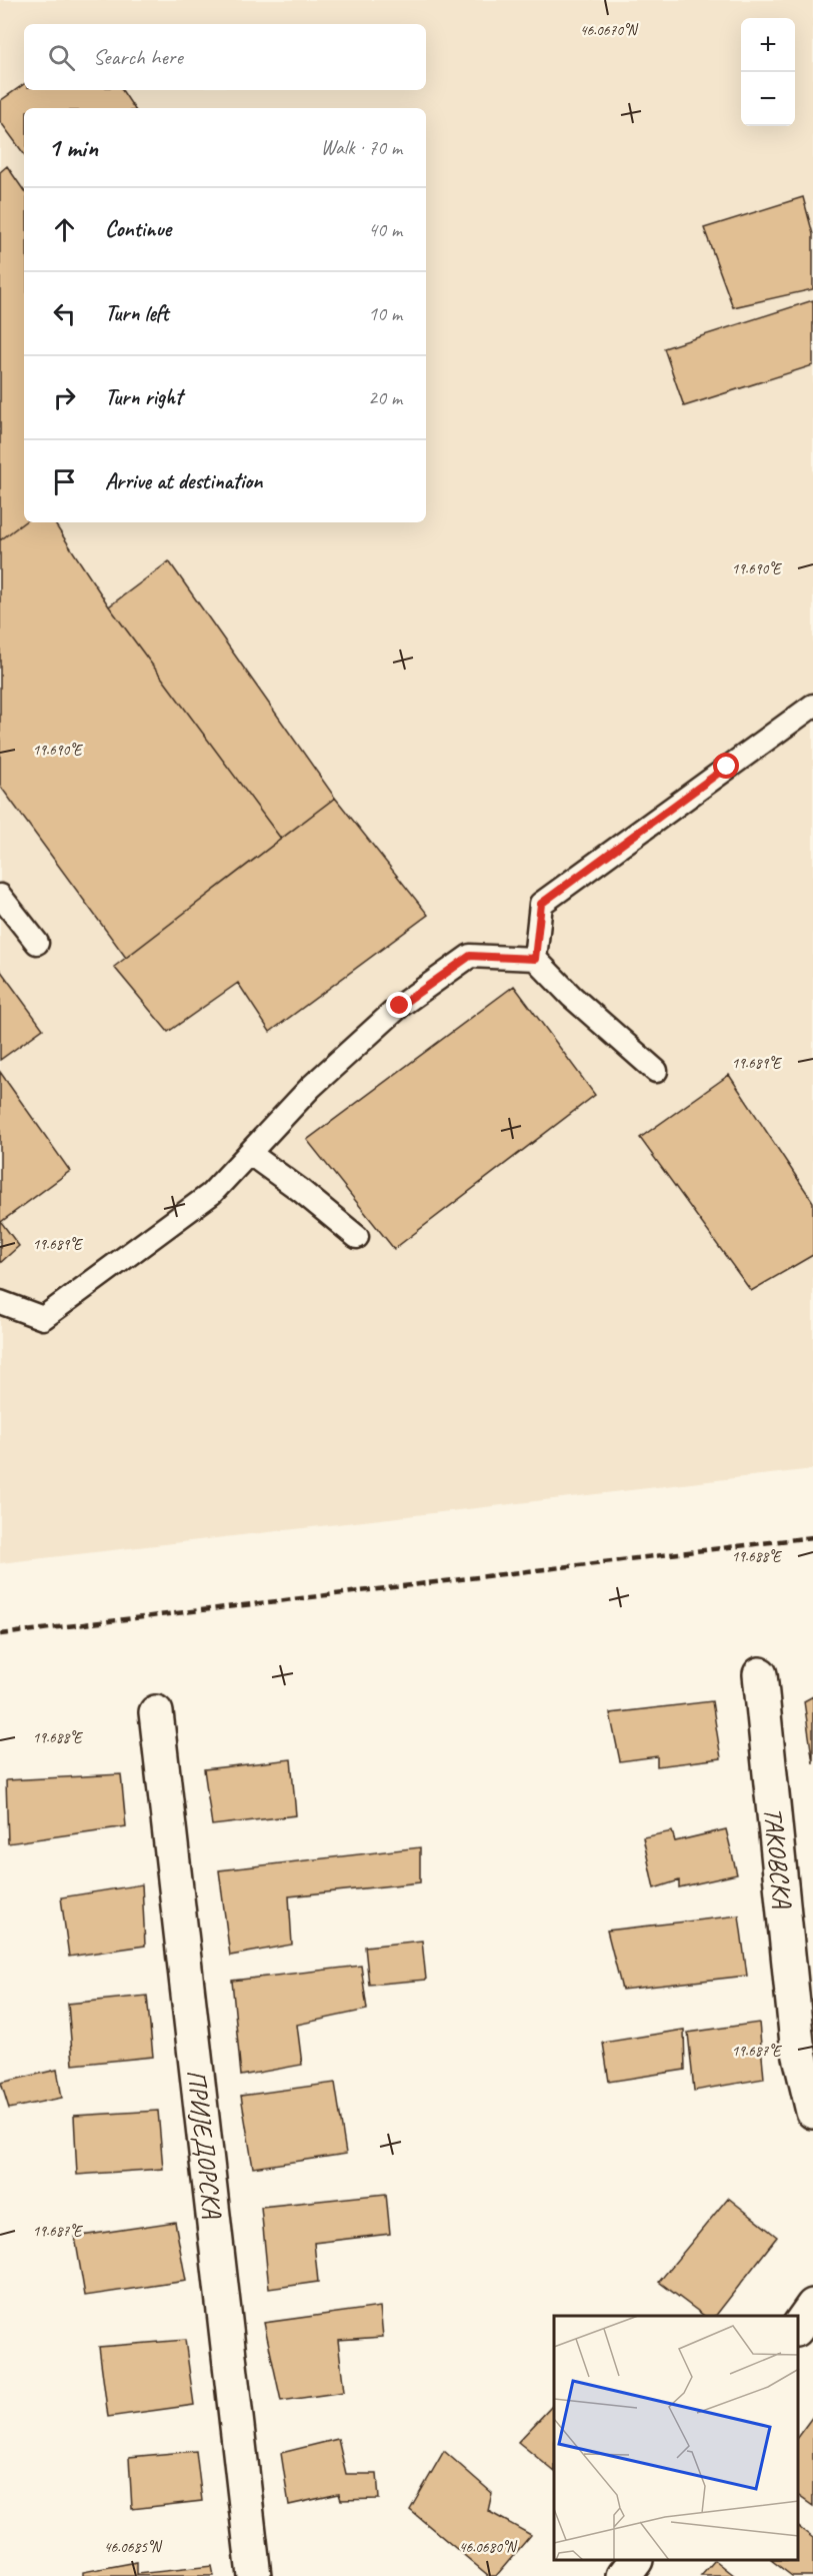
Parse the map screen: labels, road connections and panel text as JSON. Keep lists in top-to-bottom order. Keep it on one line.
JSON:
{"streets":{"street":["ТАКОВСКА","ПРИЈЕДОРСКА"]},"page":{"map_buttons":["+","−"],"search":"Search here","heading":["1 min","Walk · 70 m"],"list":[["Continue","40 m"],["Turn left","10 m"],["Turn right","20 m"],"Arrive at destination"]},"coordinates":["46.0670°N","19.690°E","19.689°E","19.688°E","19.687°E","46.0685°N","46.0680°N"]}
